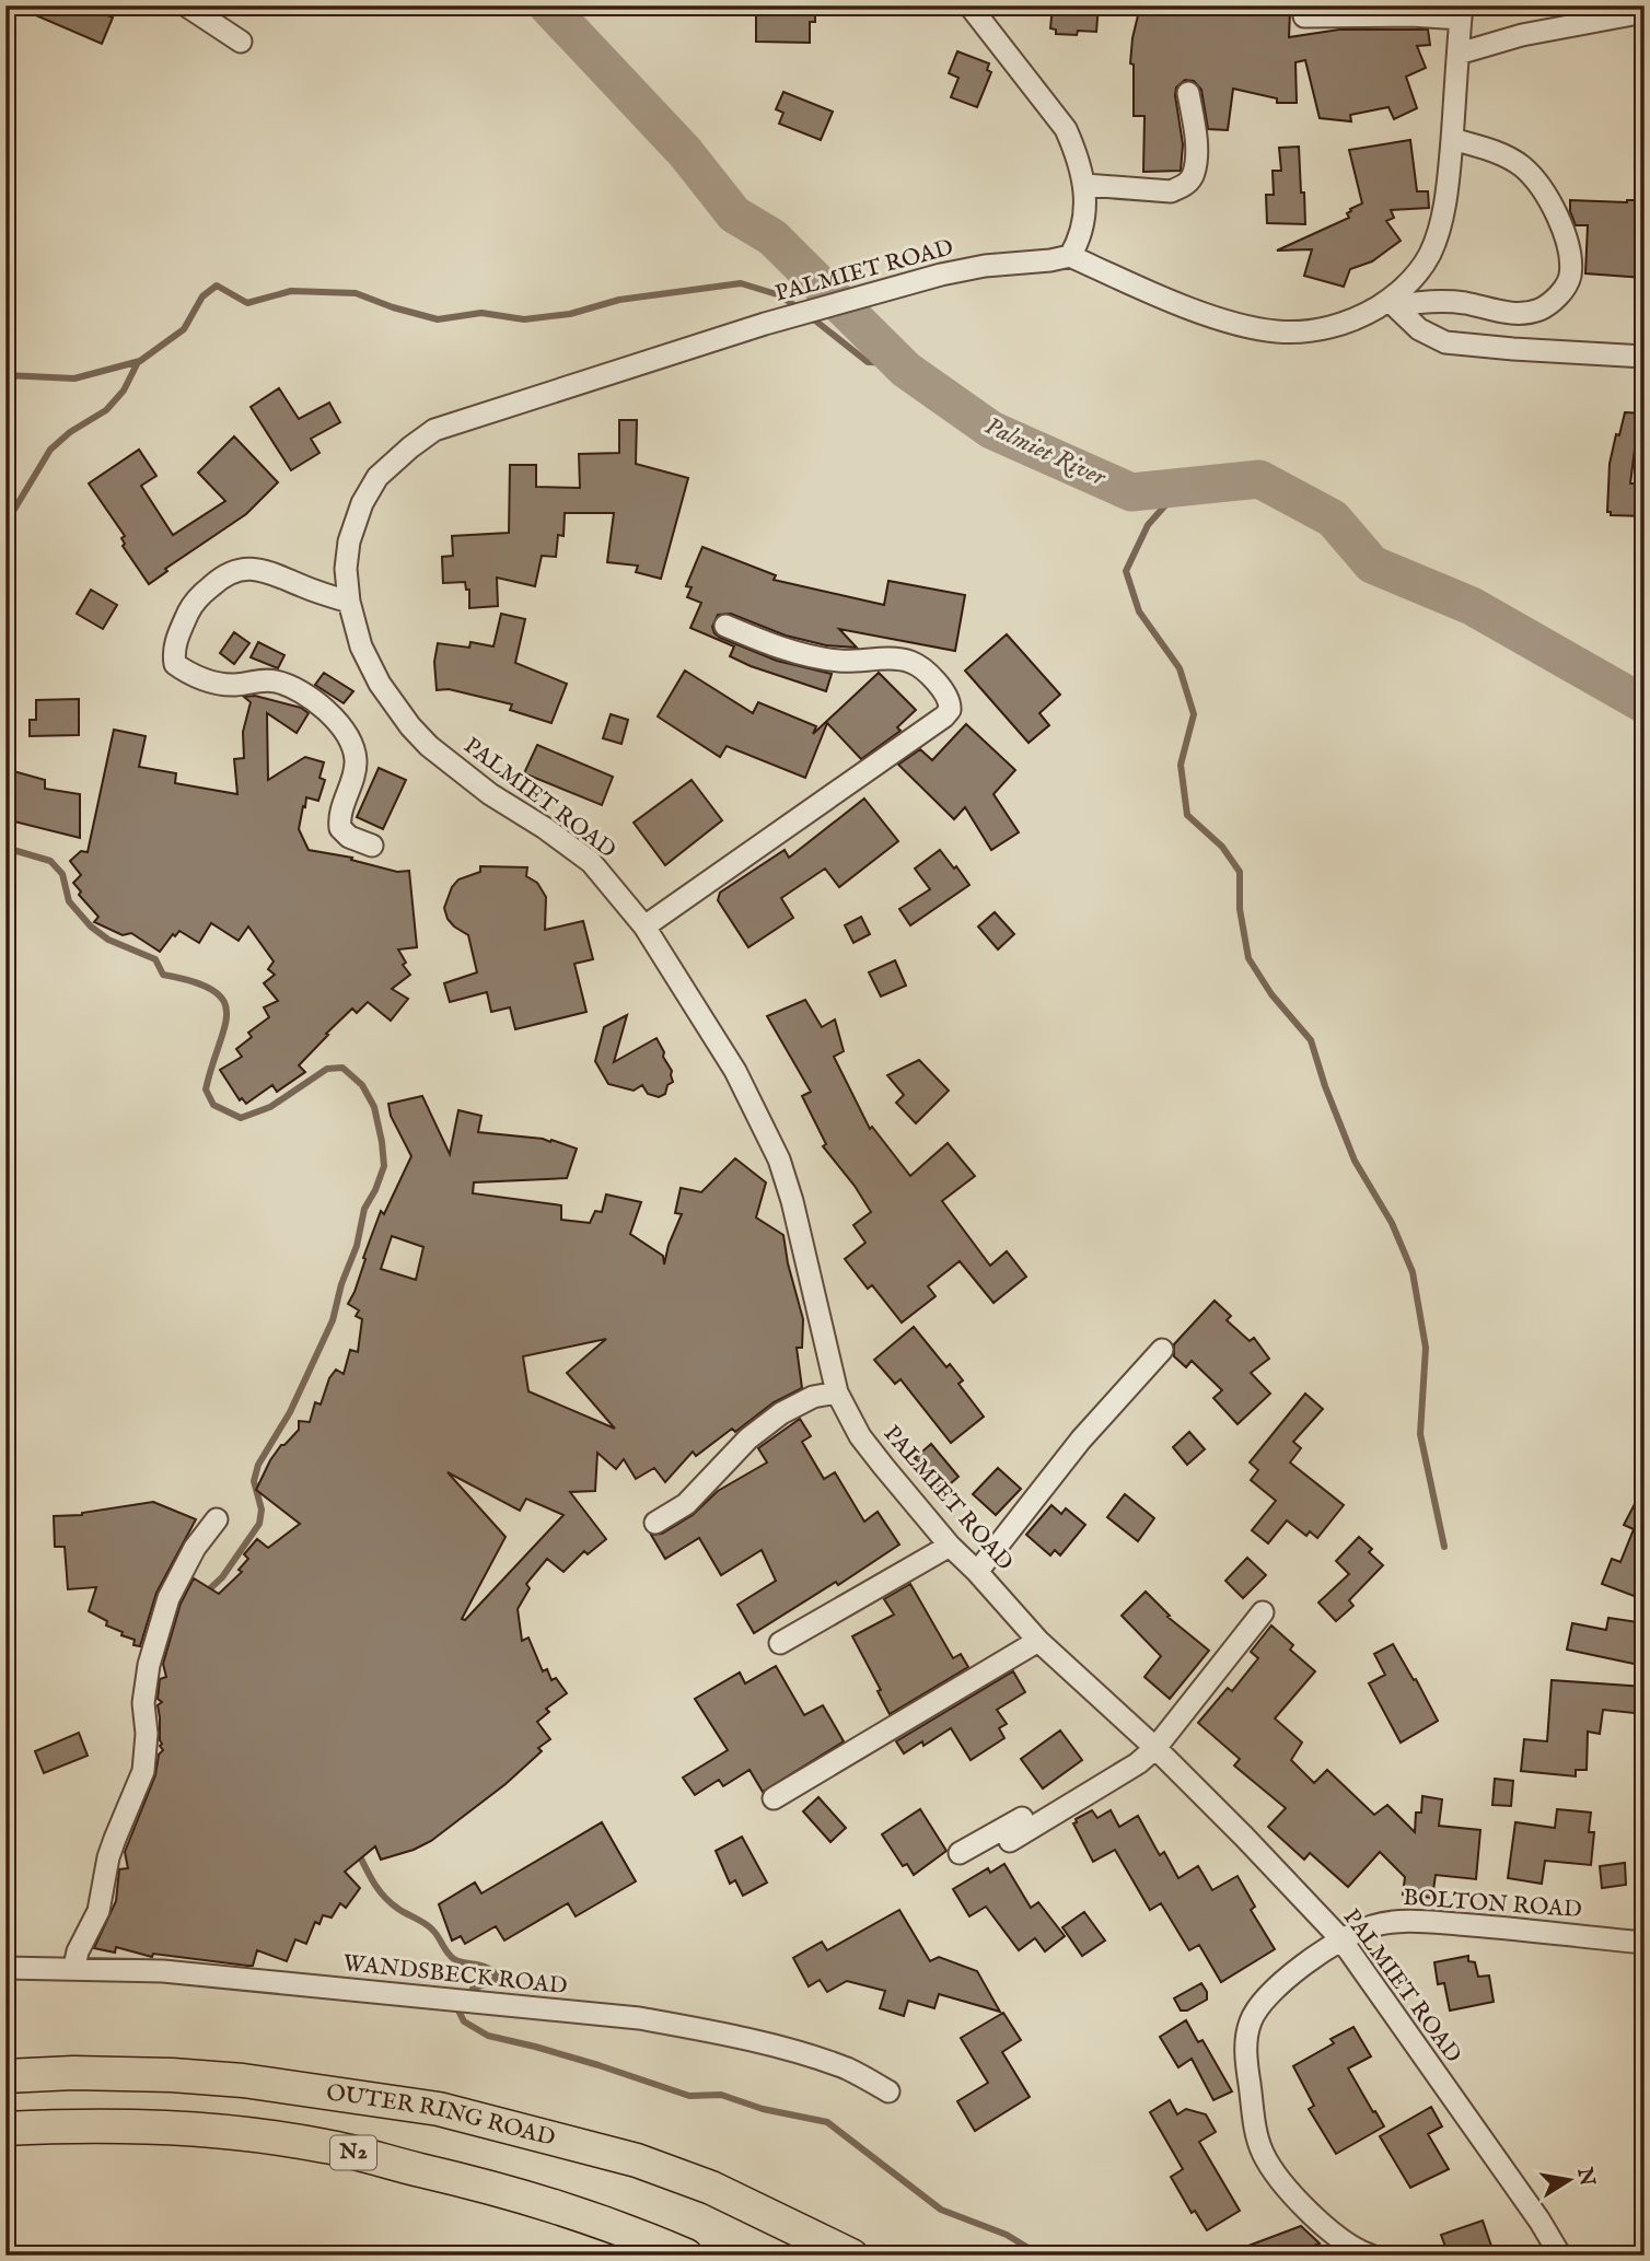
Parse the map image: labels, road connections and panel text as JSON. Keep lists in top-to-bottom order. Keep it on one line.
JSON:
{"streets":{"highway":["OUTER RING ROAD","N2"],"street":["PALMIET ROAD","BOLTON ROAD","WANDSBECK ROAD"]},"crossings":[["PALMIET ROAD","BOLTON ROAD"]],"water":["Palmiet River"],"north":"right"}
